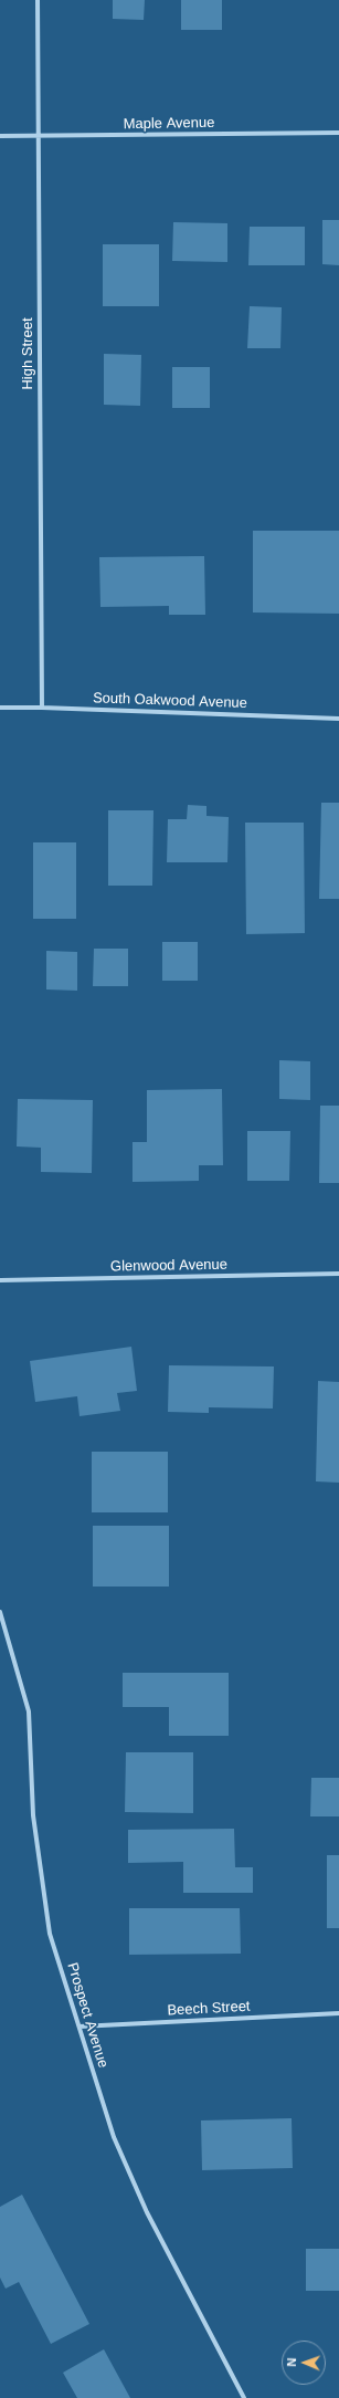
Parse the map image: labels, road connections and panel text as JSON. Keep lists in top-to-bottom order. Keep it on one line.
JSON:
{"streets":{"street":["Maple Avenue","High Street","South Oakwood Avenue","Glenwood Avenue","Beech Street","Prospect Avenue"]},"crossings":[["Maple Avenue","High Street"],["High Street","South Oakwood Avenue"],["Beech Street","Prospect Avenue"]],"north":"left"}
